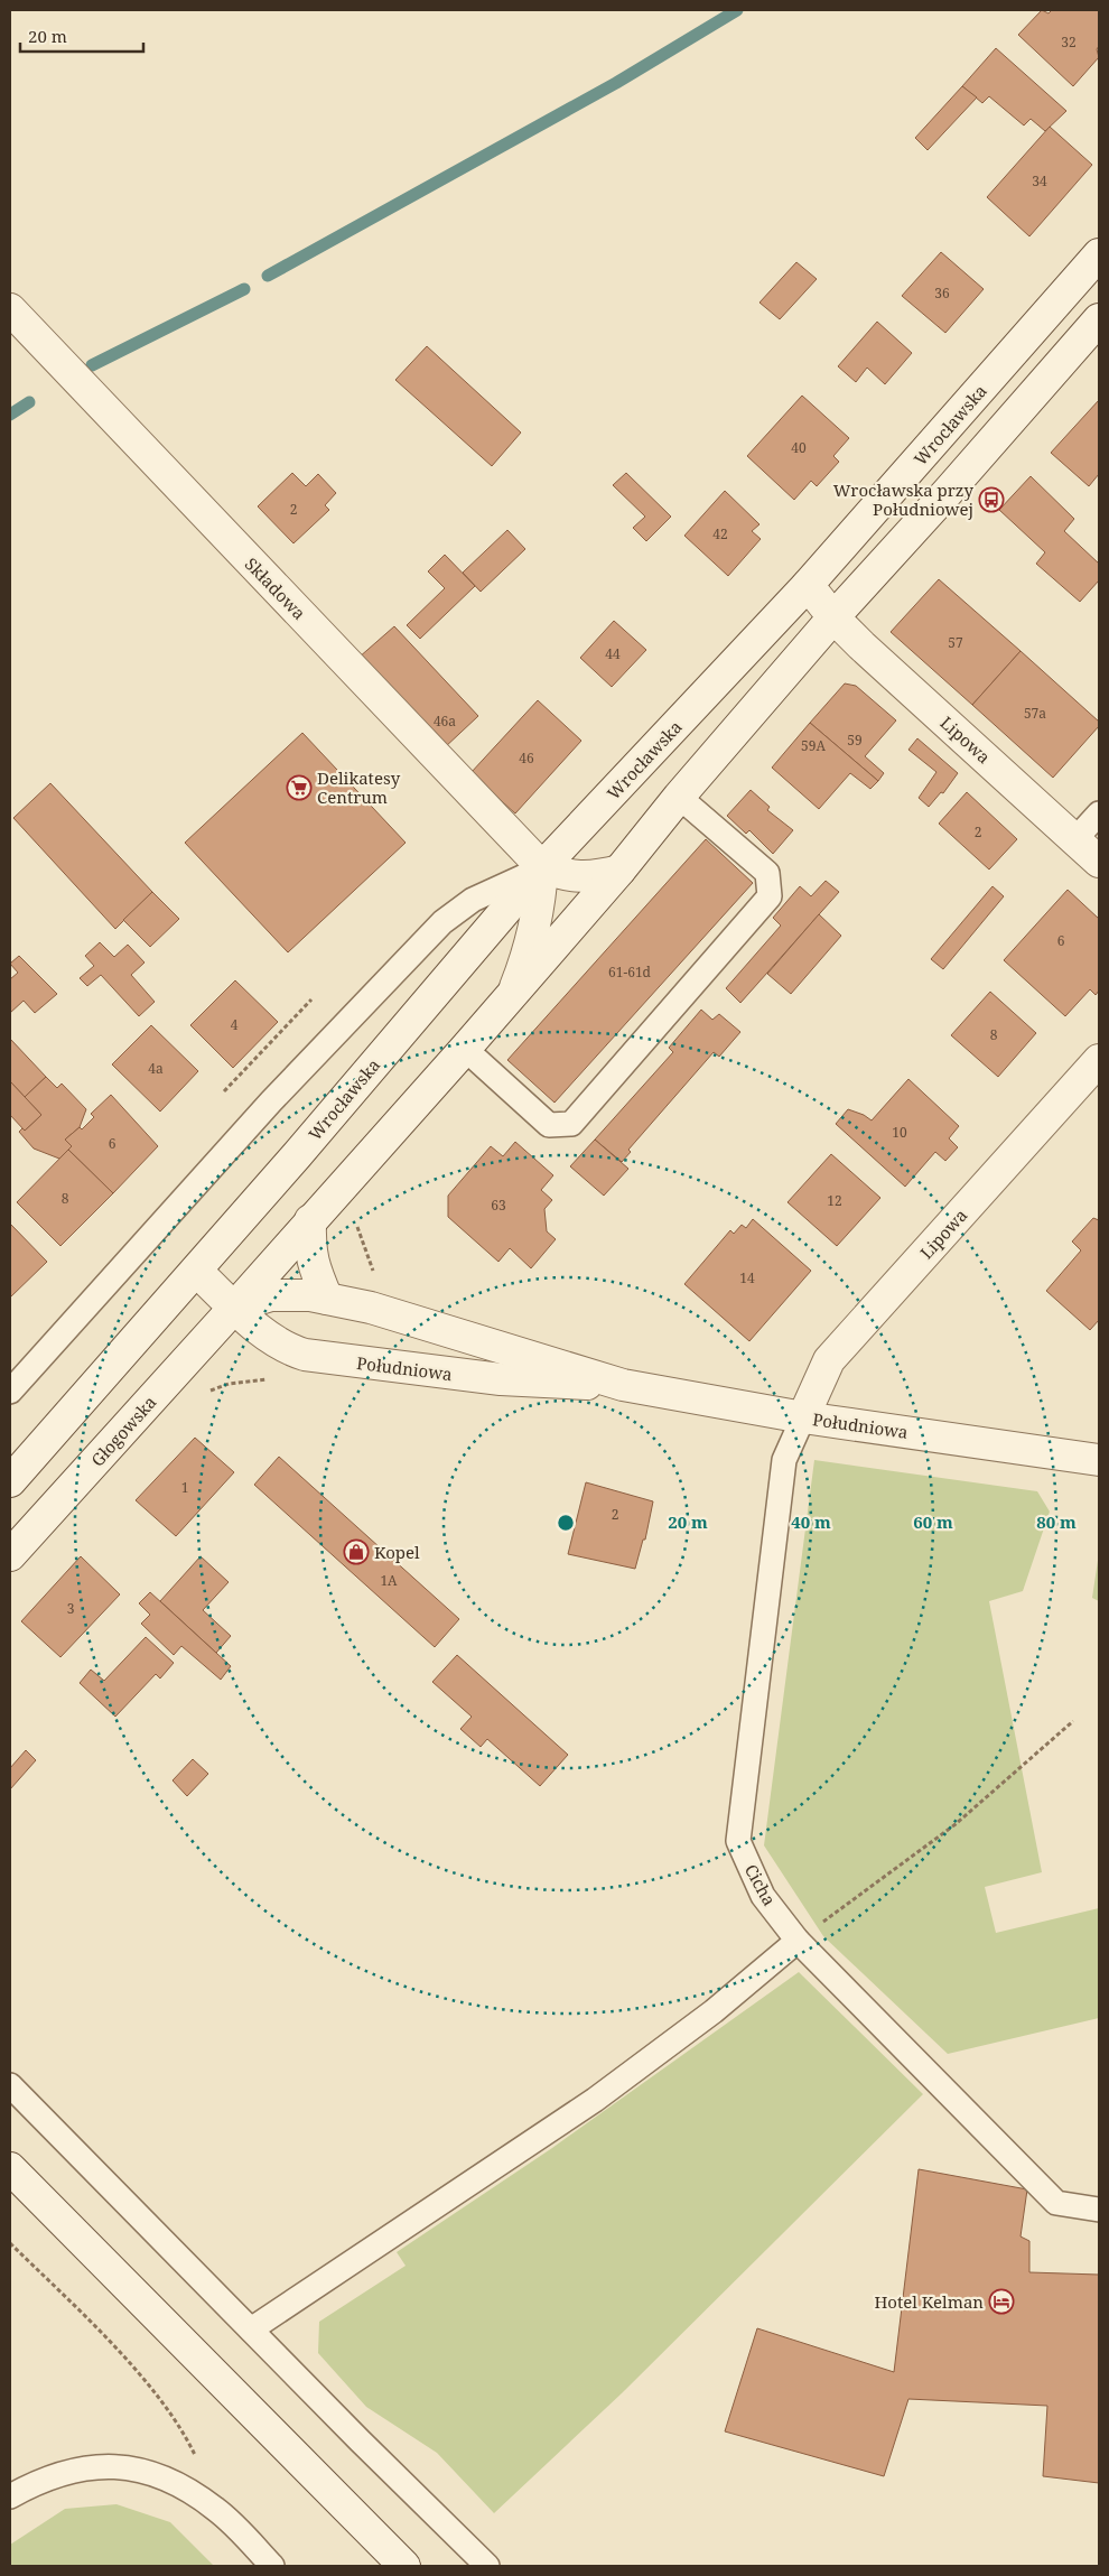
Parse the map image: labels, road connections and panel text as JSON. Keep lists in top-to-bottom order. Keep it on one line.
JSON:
{"streets":{"street":["Wrocławska","Składowa","Lipowa","Południowa","Głogowska"],"lane":["Cicha"]},"crossings":[["Wrocławska","Składowa"],["Wrocławska","Lipowa"],["Wrocławska","Południowa"],["Lipowa","Południowa"],["Lipowa","Cicha"],["Południowa","Głogowska"],["Południowa","Cicha"]],"places":{"bus stop":["Wrocławska przy Południowej"],"supermarket":["Delikatesy Centrum"],"shop":["Kopel"],"hotel":["Hotel Kelman"]},"house_numbers":["32","34","36","40","2","42","57","44","57a","46a","59","59A","46","2","6","61-61d","4","8","4a","10","6","8","12","63","14","1","2","1A","3"],"scale_bar":"20 m","rings":["20 m","40 m","60 m","80 m"]}
